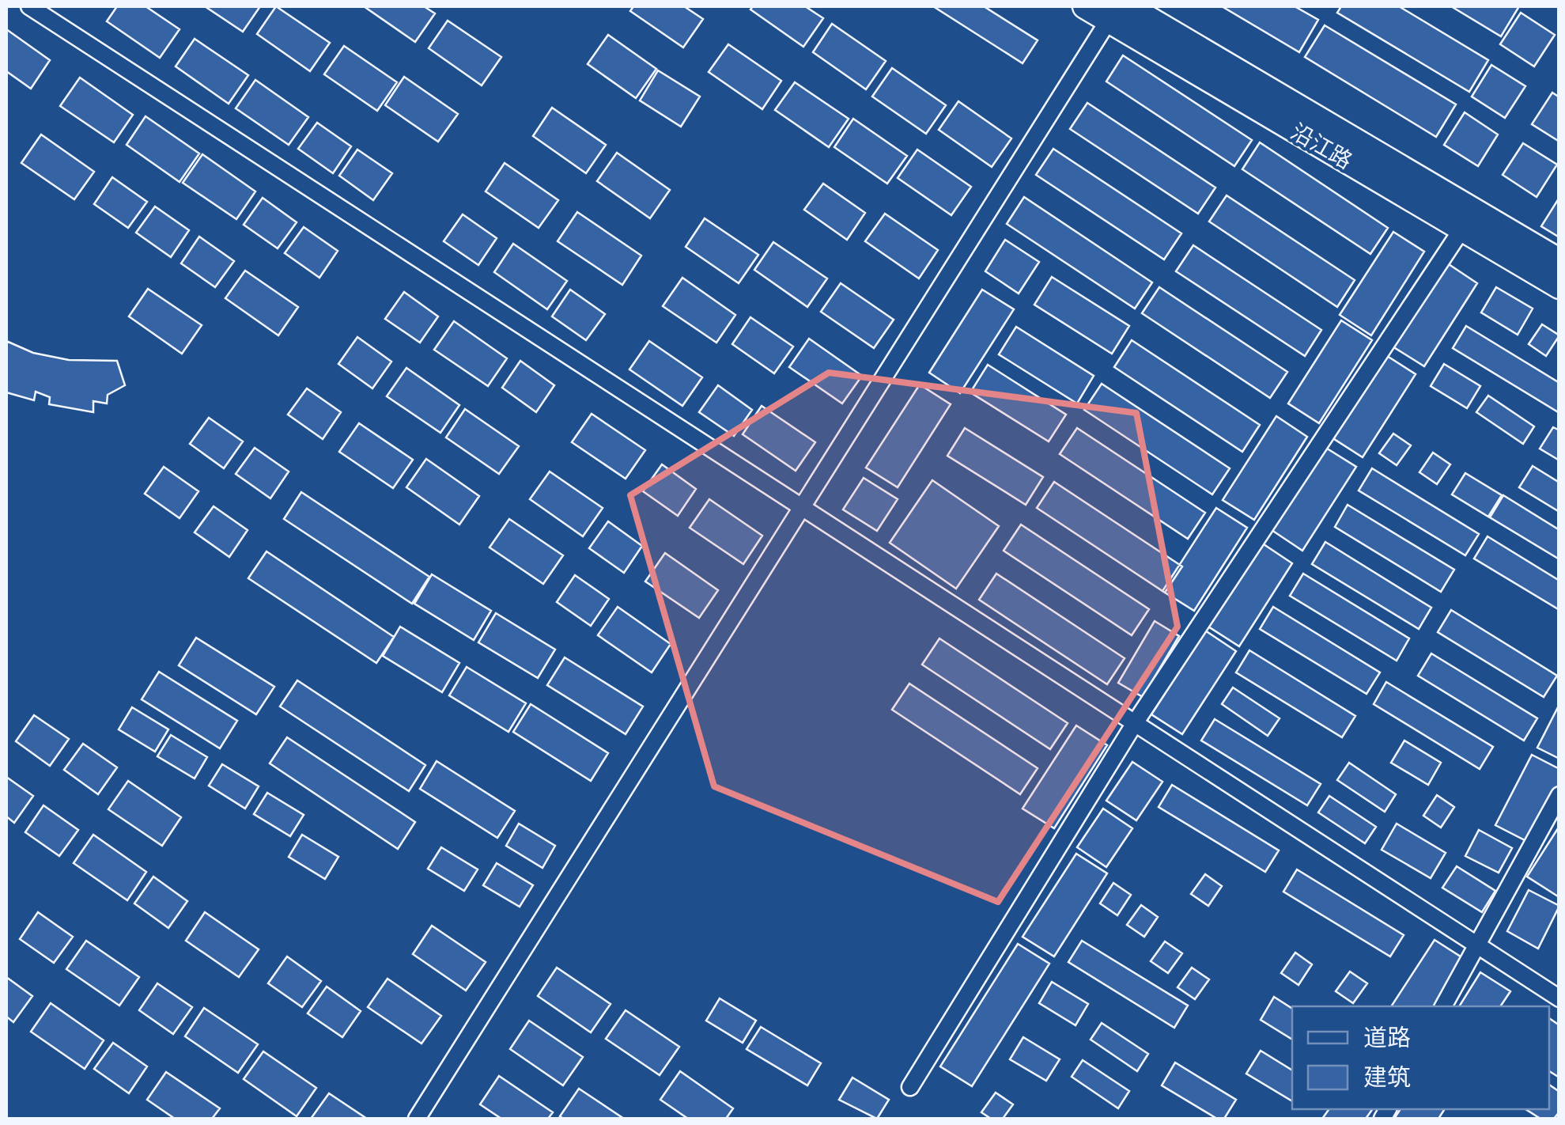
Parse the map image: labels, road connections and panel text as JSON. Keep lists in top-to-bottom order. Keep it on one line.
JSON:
{"streets":{"main road":["沿江路"]},"legend":["道路","建筑"]}
